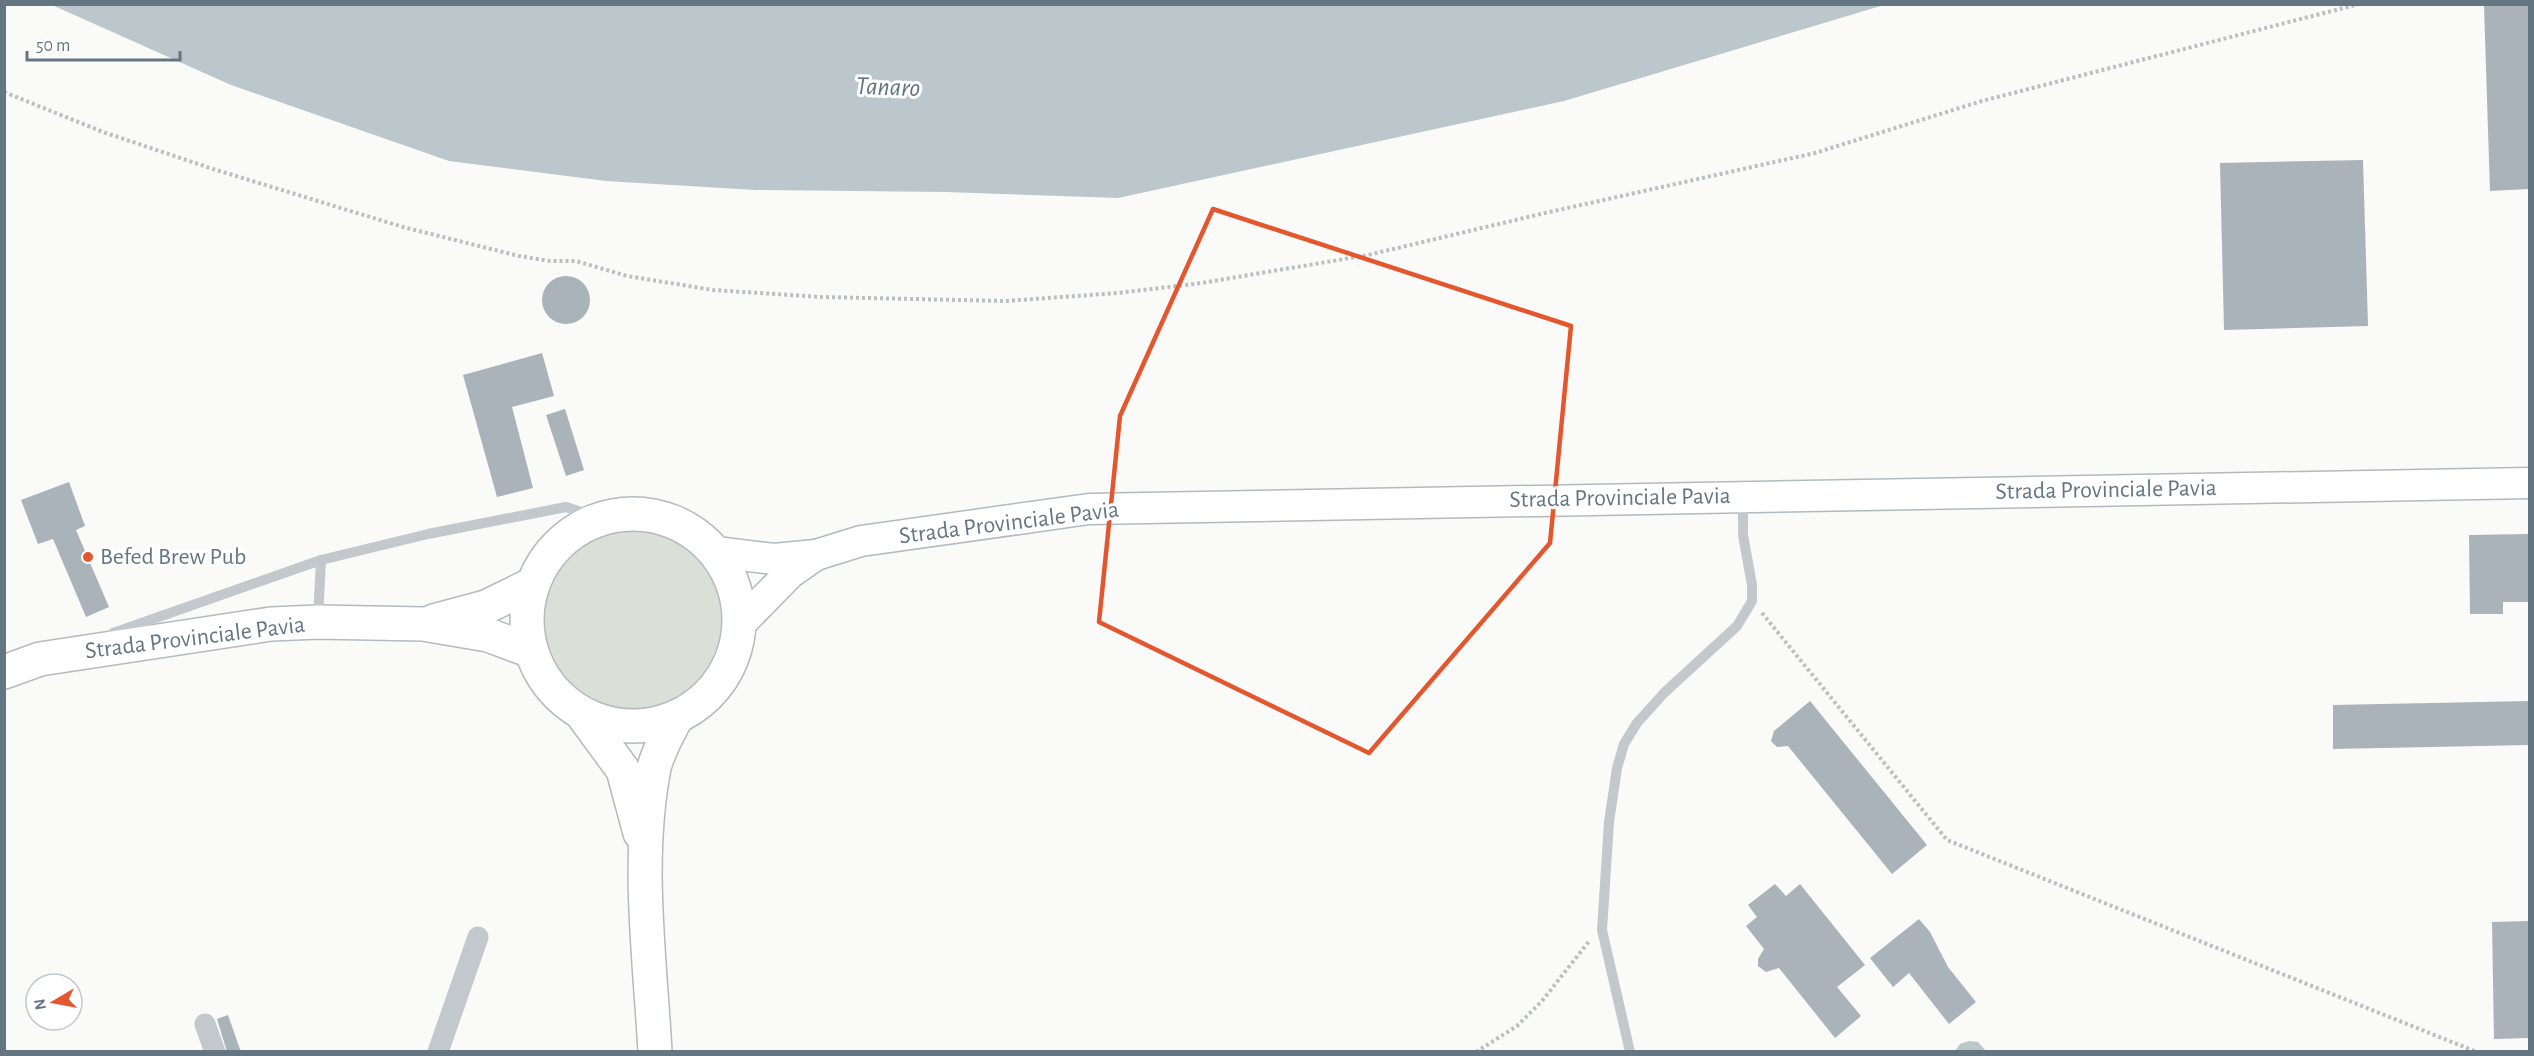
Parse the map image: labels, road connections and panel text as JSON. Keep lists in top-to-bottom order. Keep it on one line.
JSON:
{"streets":{"main road":["Strada Provinciale Pavia"]},"water":["Tanaro"],"places":["Befed Brew Pub"],"scale_bar":"50 m","north":"left"}
